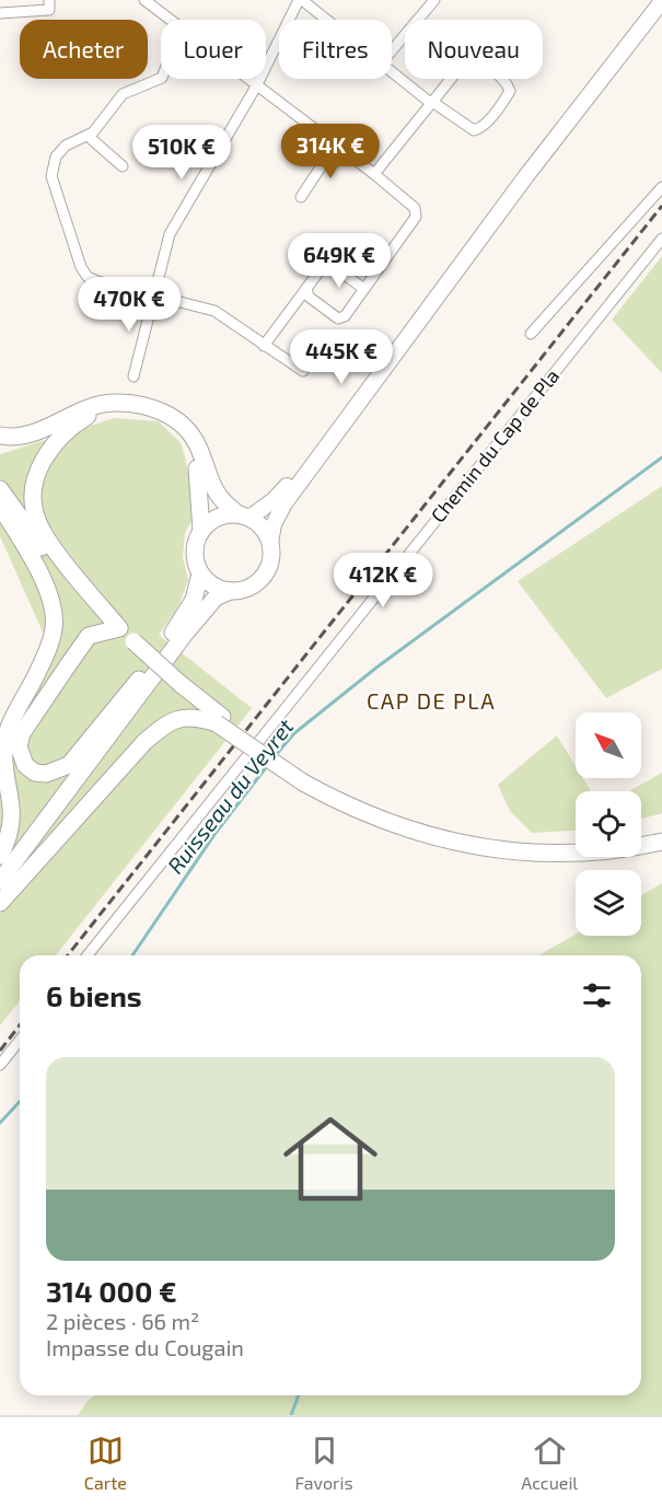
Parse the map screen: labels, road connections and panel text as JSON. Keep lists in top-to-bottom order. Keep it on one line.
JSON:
{"streets":{"street":["Chemin du Cap de Pla"]},"districts":["CAP DE PLA"],"water":["Ruisseau du Veyret"],"north":"top left","page":{"chip":["Acheter","Louer","Filtres","Nouveau"],"price":["314K €","510K €","649K €","470K €","445K €","412K €"],"heading":"6 biens","list":[{"name":"314 000 €","note":"2 pièces · 66 m² · Impasse du Cougain"}],"tabs":["Carte","Favoris","Accueil"]}}
